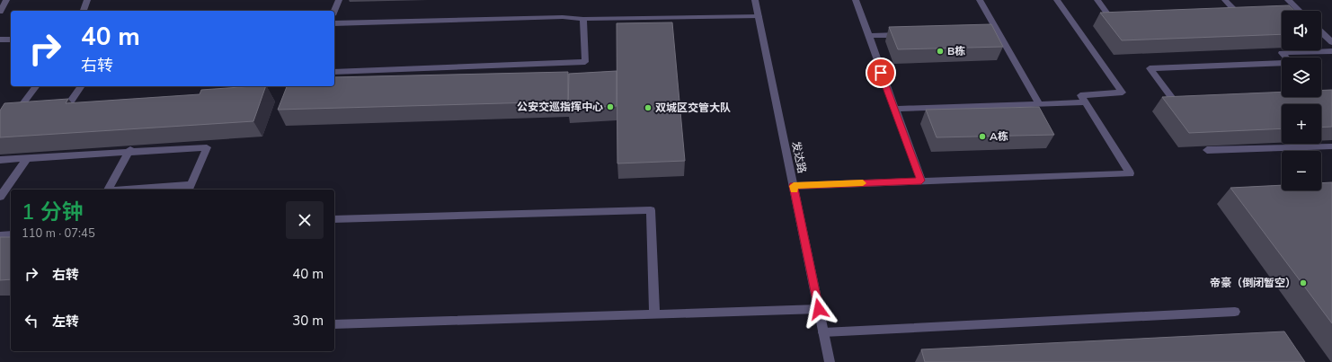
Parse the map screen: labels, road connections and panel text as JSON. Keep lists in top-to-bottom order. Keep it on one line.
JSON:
{"streets":{"street":["发达路"]},"places":["B栋","公安交巡指挥中心","双城区交管大队","A栋","帝豪（倒闭暂空）"],"page":{"map_buttons":["+","−"],"turn":["40 m","右转"],"heading":["1 分钟","110 m · 07:45"],"list":[{"name":"右转","value":"40 m"},{"name":"左转","value":"30 m"}]}}
